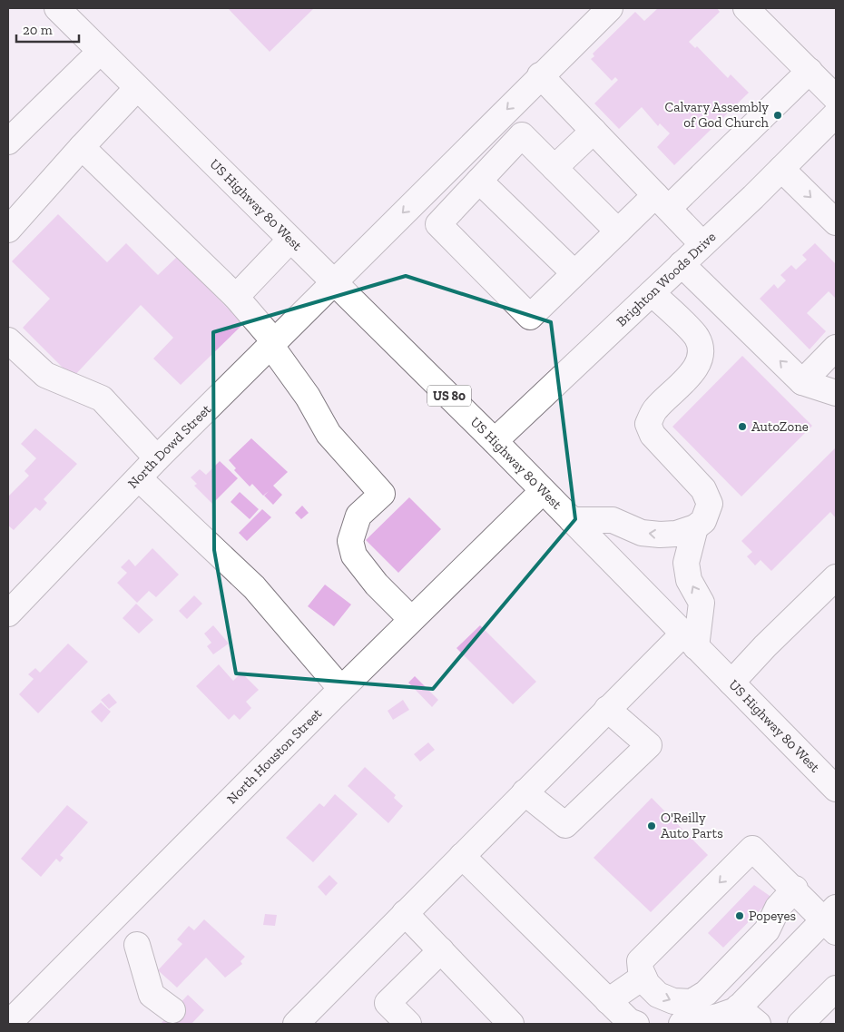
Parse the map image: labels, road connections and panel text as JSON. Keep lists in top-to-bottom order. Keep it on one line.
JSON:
{"streets":{"street":["US Highway 80 West","Brighton Woods Drive","US 80","North Dowd Street","North Houston Street"]},"crossings":[["US Highway 80 West","Brighton Woods Drive"],["US Highway 80 West","North Dowd Street"],["US Highway 80 West","North Houston Street"]],"places":["Calvary Assembly of God Church","AutoZone","O'Reilly Auto Parts","Popeyes"],"scale_bar":"20 m"}
